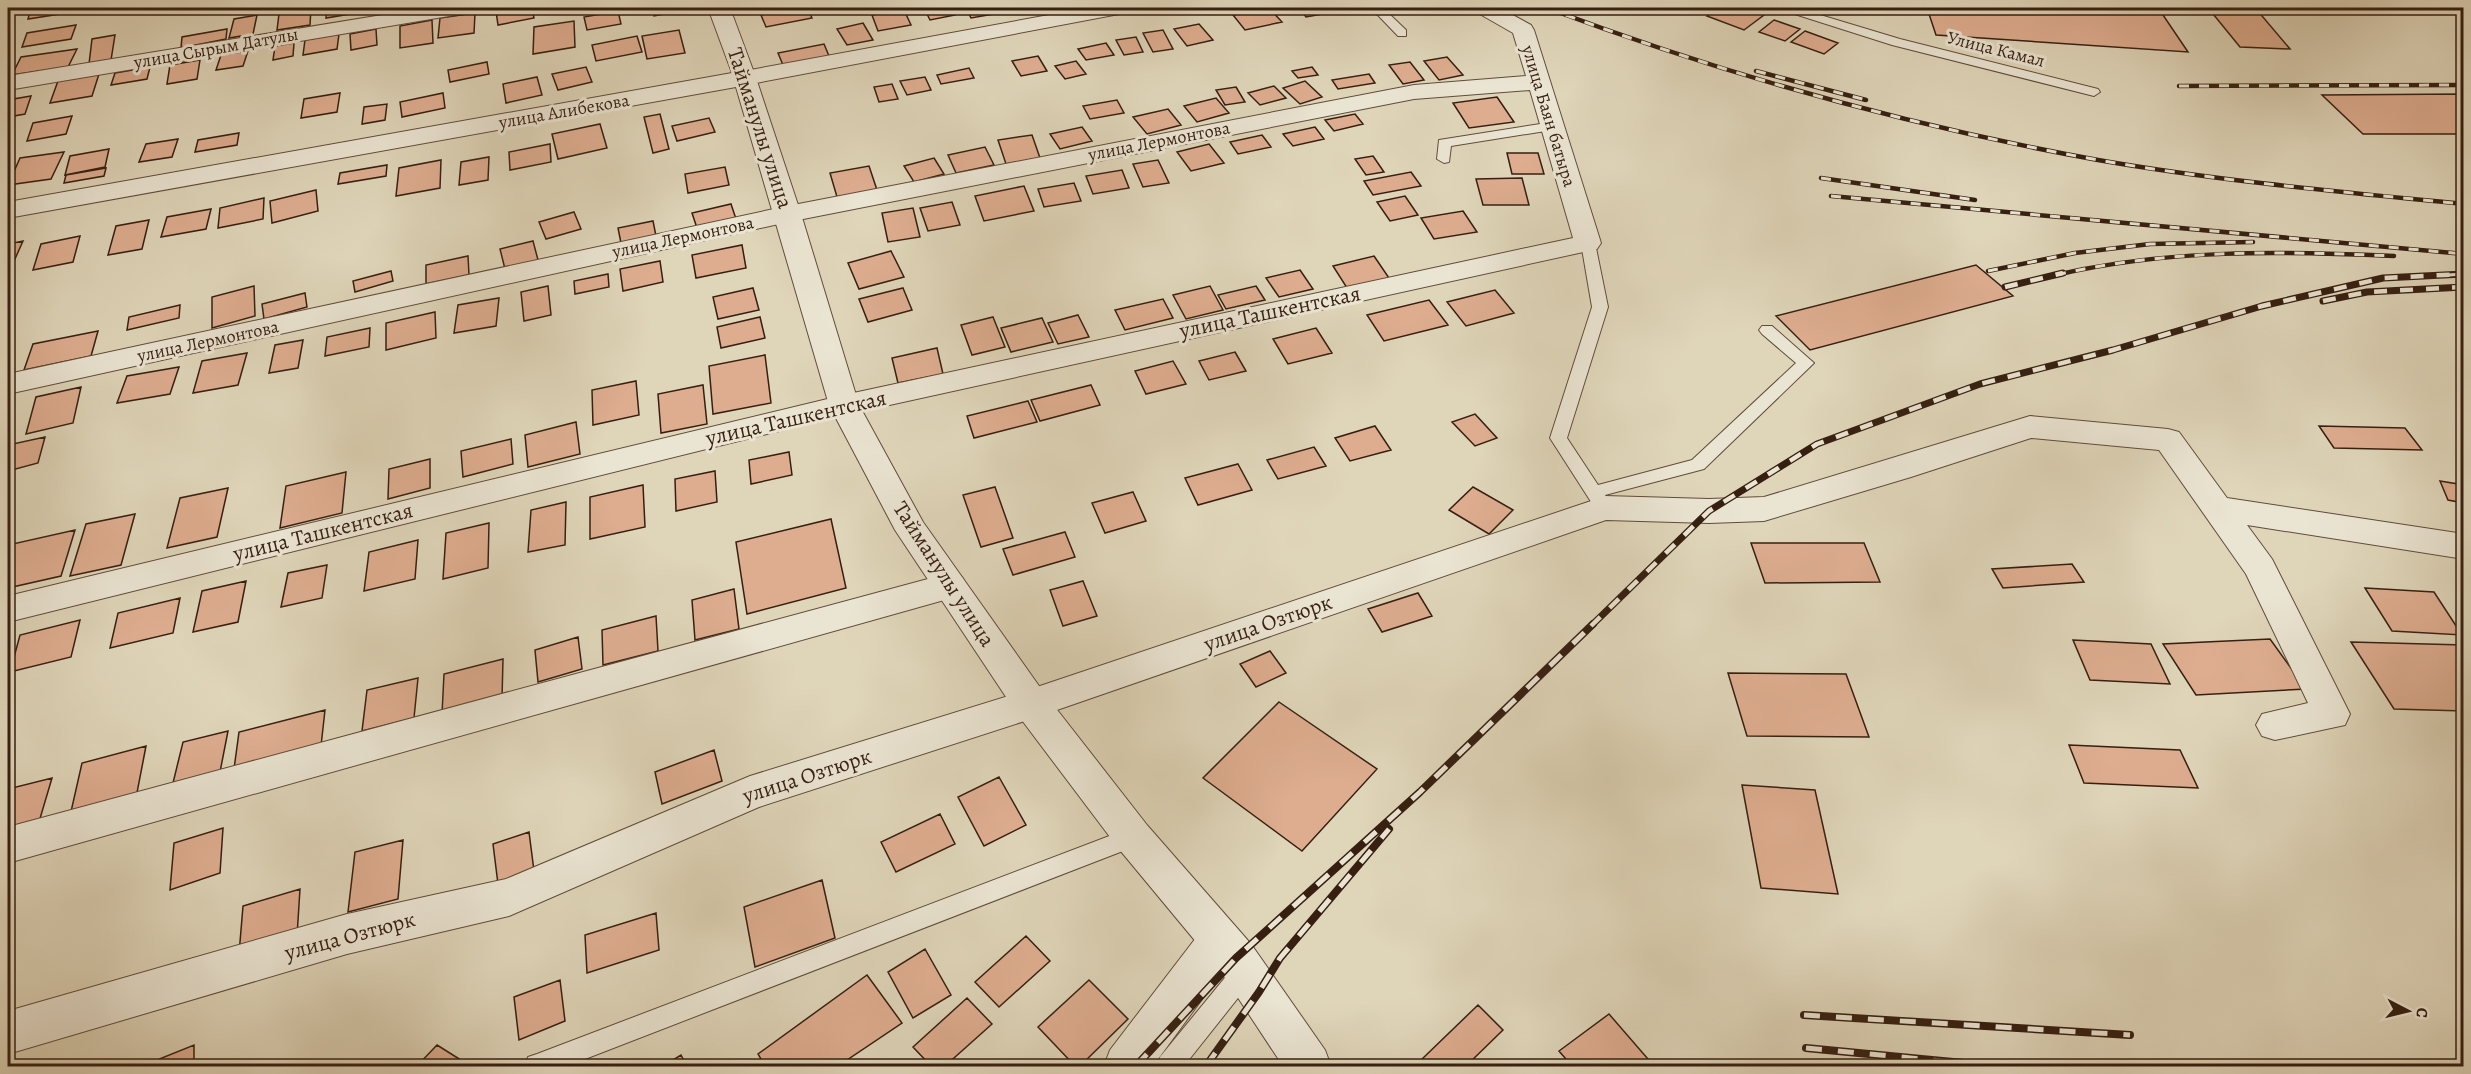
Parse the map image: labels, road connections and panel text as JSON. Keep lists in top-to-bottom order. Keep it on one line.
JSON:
{"streets":{"street":["улица Сырым Датулы","улица Алибекова","улица Баян батыра","Тайманулы улица","улица Лермонтова","улица Ташкентская","улица Озтюрк"],"lane":["Улица Камал"]},"crossings":[["улица Алибекова","Тайманулы улица"],["улица Баян батыра","улица Лермонтова"],["улица Баян батыра","улица Ташкентская"],["Тайманулы улица","улица Лермонтова"],["Тайманулы улица","улица Ташкентская"],["Тайманулы улица","улица Озтюрк"]],"north":"right"}
